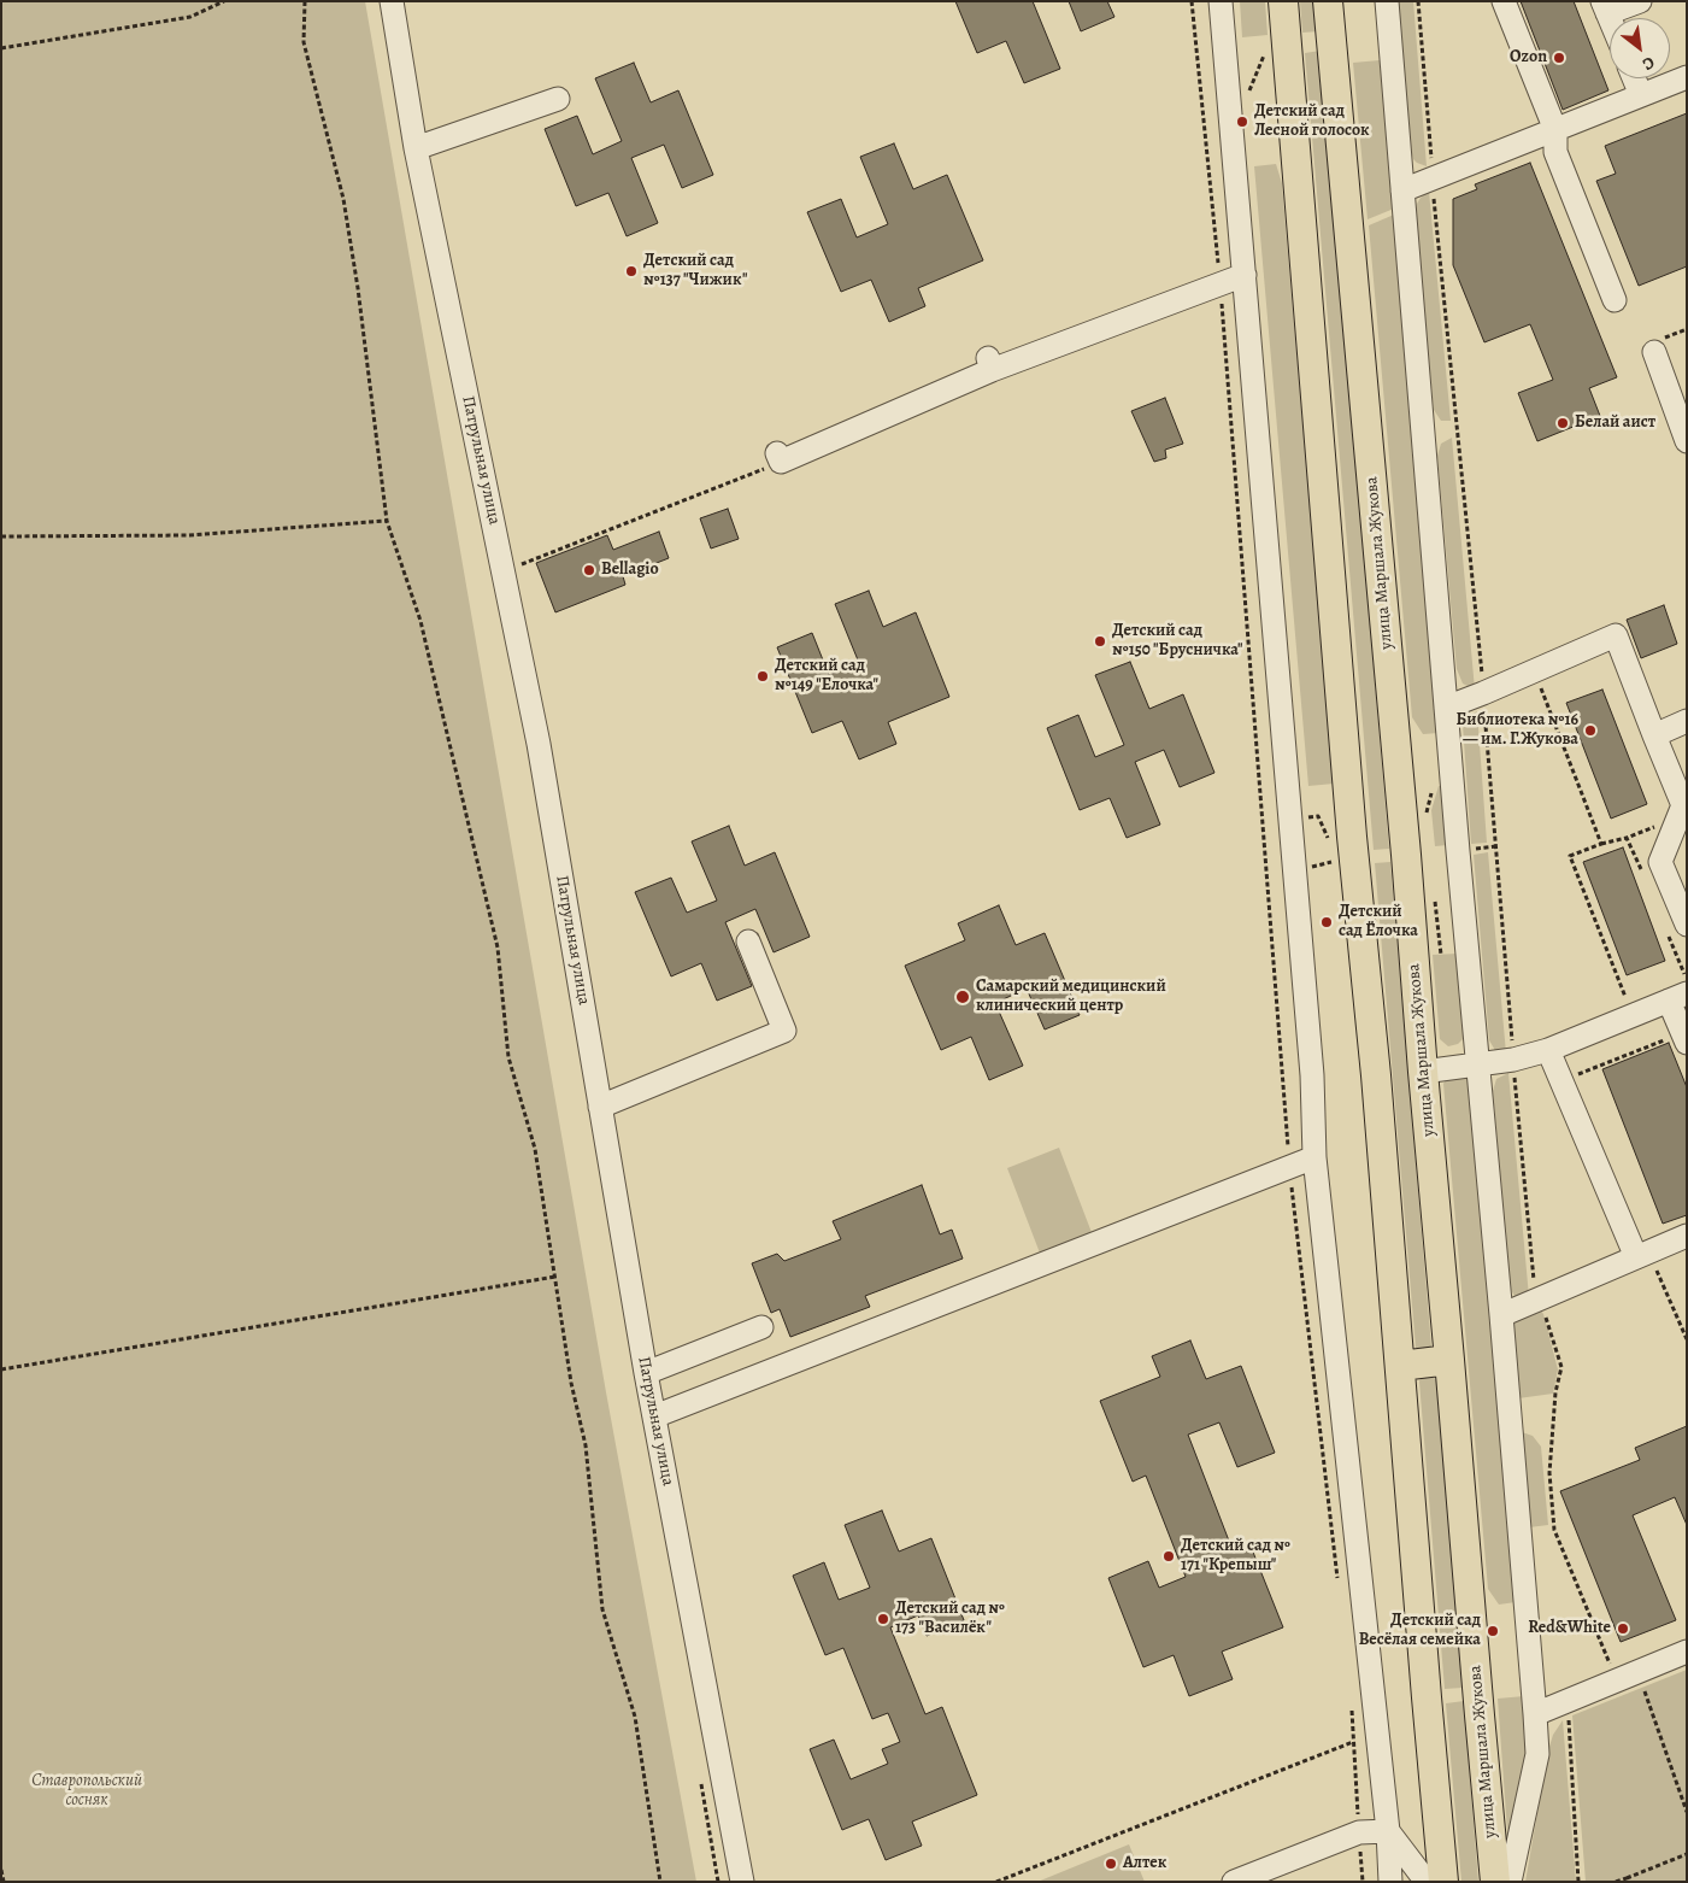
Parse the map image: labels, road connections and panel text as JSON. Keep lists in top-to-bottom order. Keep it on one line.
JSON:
{"streets":{"main road":["улица Маршала Жукова"],"street":["Патрульная улица"]},"parks":["Ставропольский сосняк"],"places":["Ozon","Детский сад Лесной голосок","Детский сад №137 \"Чижик\"","Белай аист","Bellagio","Детский сад №150 \"Брусничка\"","Детский сад №149 \"Елочка\"","Библиотека №16 — им. Г.Жукова","Детский сад Ёлочка","Самарский медицинский клинический центр","Детский сад № 171 \"Крепыш\"","Детский сад № 173 \"Василёк\"","Red&White","Детский сад Весёлая семейка","Алтек"],"north":"bottom right"}
